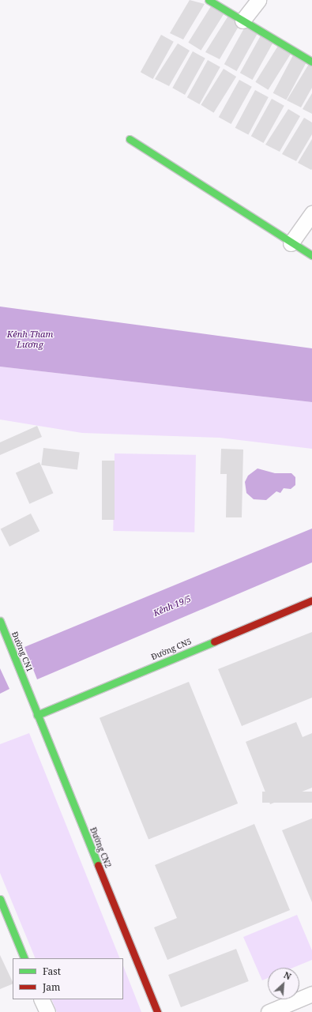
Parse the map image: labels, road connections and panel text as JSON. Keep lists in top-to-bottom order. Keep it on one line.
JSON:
{"streets":{"street":["Đường CN5","Đường CN1","Đường CN2"]},"crossings":[["Đường CN5","Đường CN2"],["Đường CN1","Đường CN2"]],"water":["Kênh Tham Lương","Kênh 19/5"],"legend":["Fast","Jam"],"north":"top right"}
